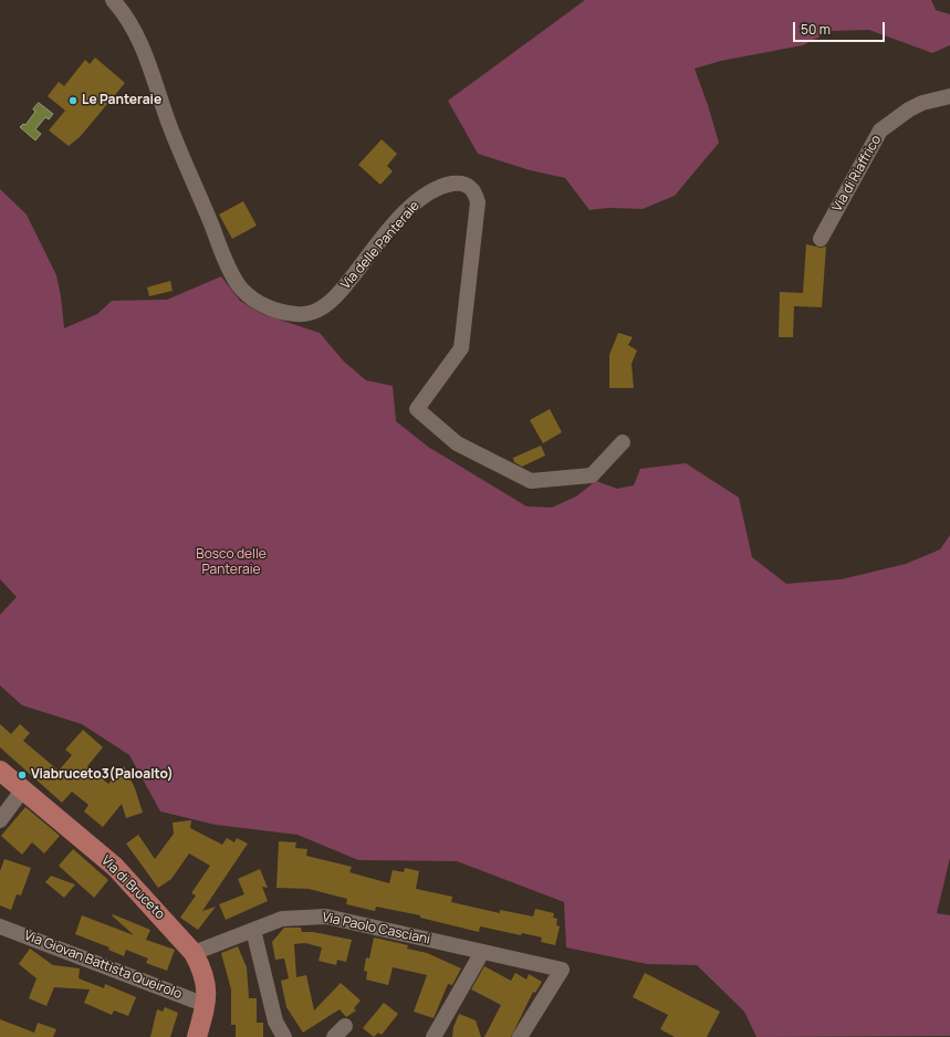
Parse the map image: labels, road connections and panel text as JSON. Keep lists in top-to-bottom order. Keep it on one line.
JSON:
{"streets":{"main road":["Via di Bruceto"],"street":["Via di Riaffrico","Via delle Panteraie","Via Paolo Casciani","Via Giovan Battista Queirolo"]},"crossings":[["Via di Bruceto","Via Paolo Casciani"],["Via di Bruceto","Via Giovan Battista Queirolo"]],"parks":["Bosco delle Panteraie"],"places":["Le Panteraie","Viabruceto3(Paloalto)"],"scale_bar":"50 m"}
